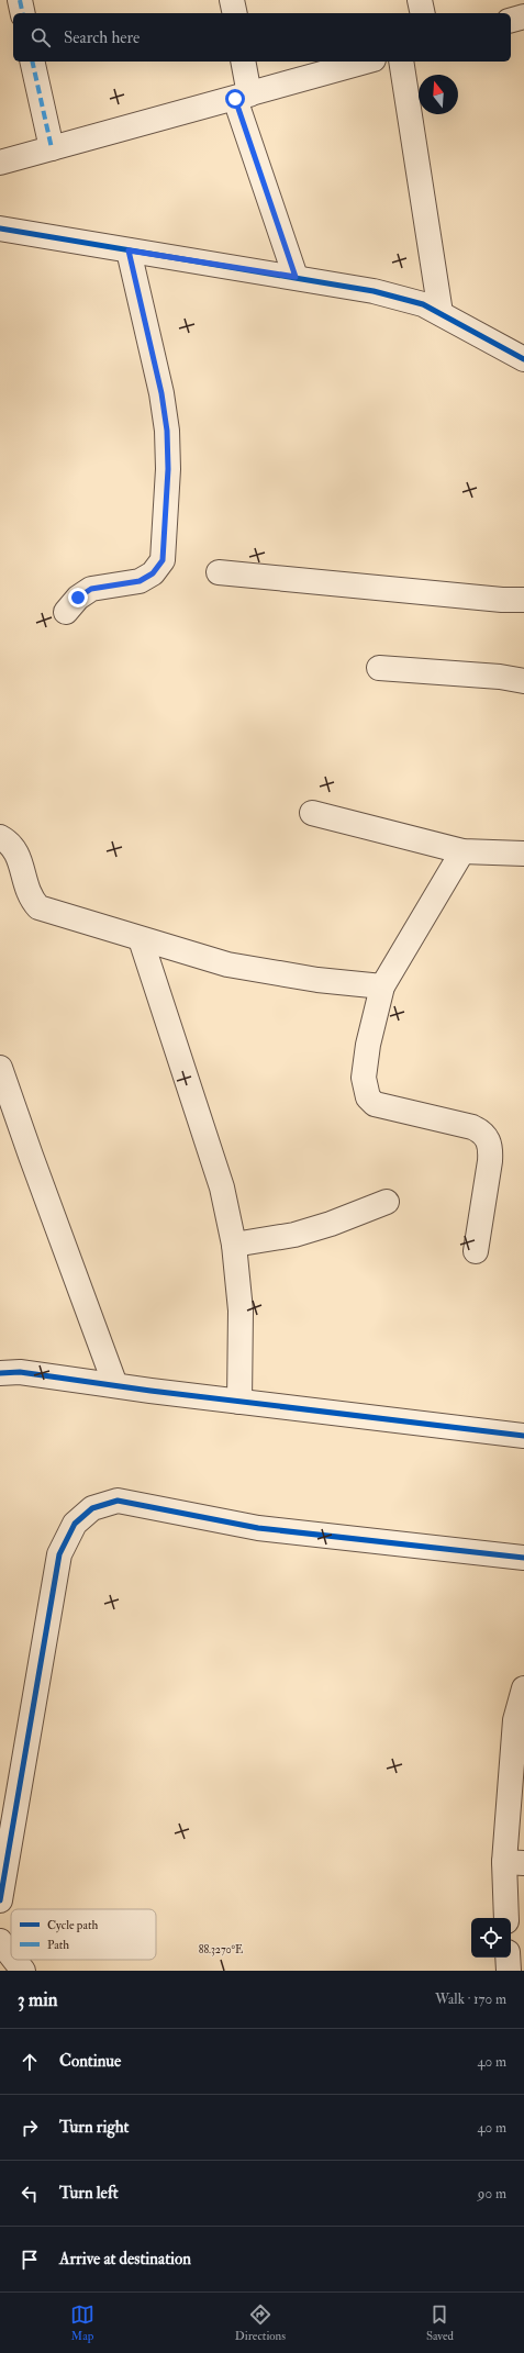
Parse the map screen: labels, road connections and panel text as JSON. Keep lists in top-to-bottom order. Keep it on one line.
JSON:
{"legend":["Cycle path","Path"],"north":"top","page":{"search":"Search here","heading":["3 min","Walk · 170 m"],"list":[["Continue","40 m"],["Turn right","40 m"],["Turn left","90 m"],"Arrive at destination"],"nav":["Map","Directions","Saved"]},"coordinates":["88.3270°E"]}
